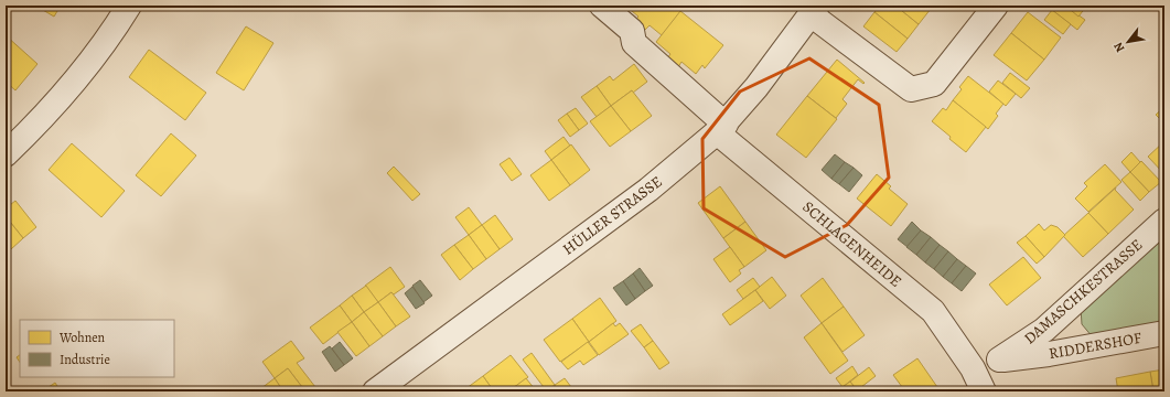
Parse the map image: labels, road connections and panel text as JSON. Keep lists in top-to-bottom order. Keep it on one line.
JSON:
{"streets":{"street":["HÜLLER STRASSE","SCHLAGENHEIDE","DAMASCHKESTRASSE","RIDDERSHOF"]},"crossings":[["HÜLLER STRASSE","SCHLAGENHEIDE"],["DAMASCHKESTRASSE","RIDDERSHOF"]],"legend":["Wohnen","Industrie"],"north":"bottom left"}
